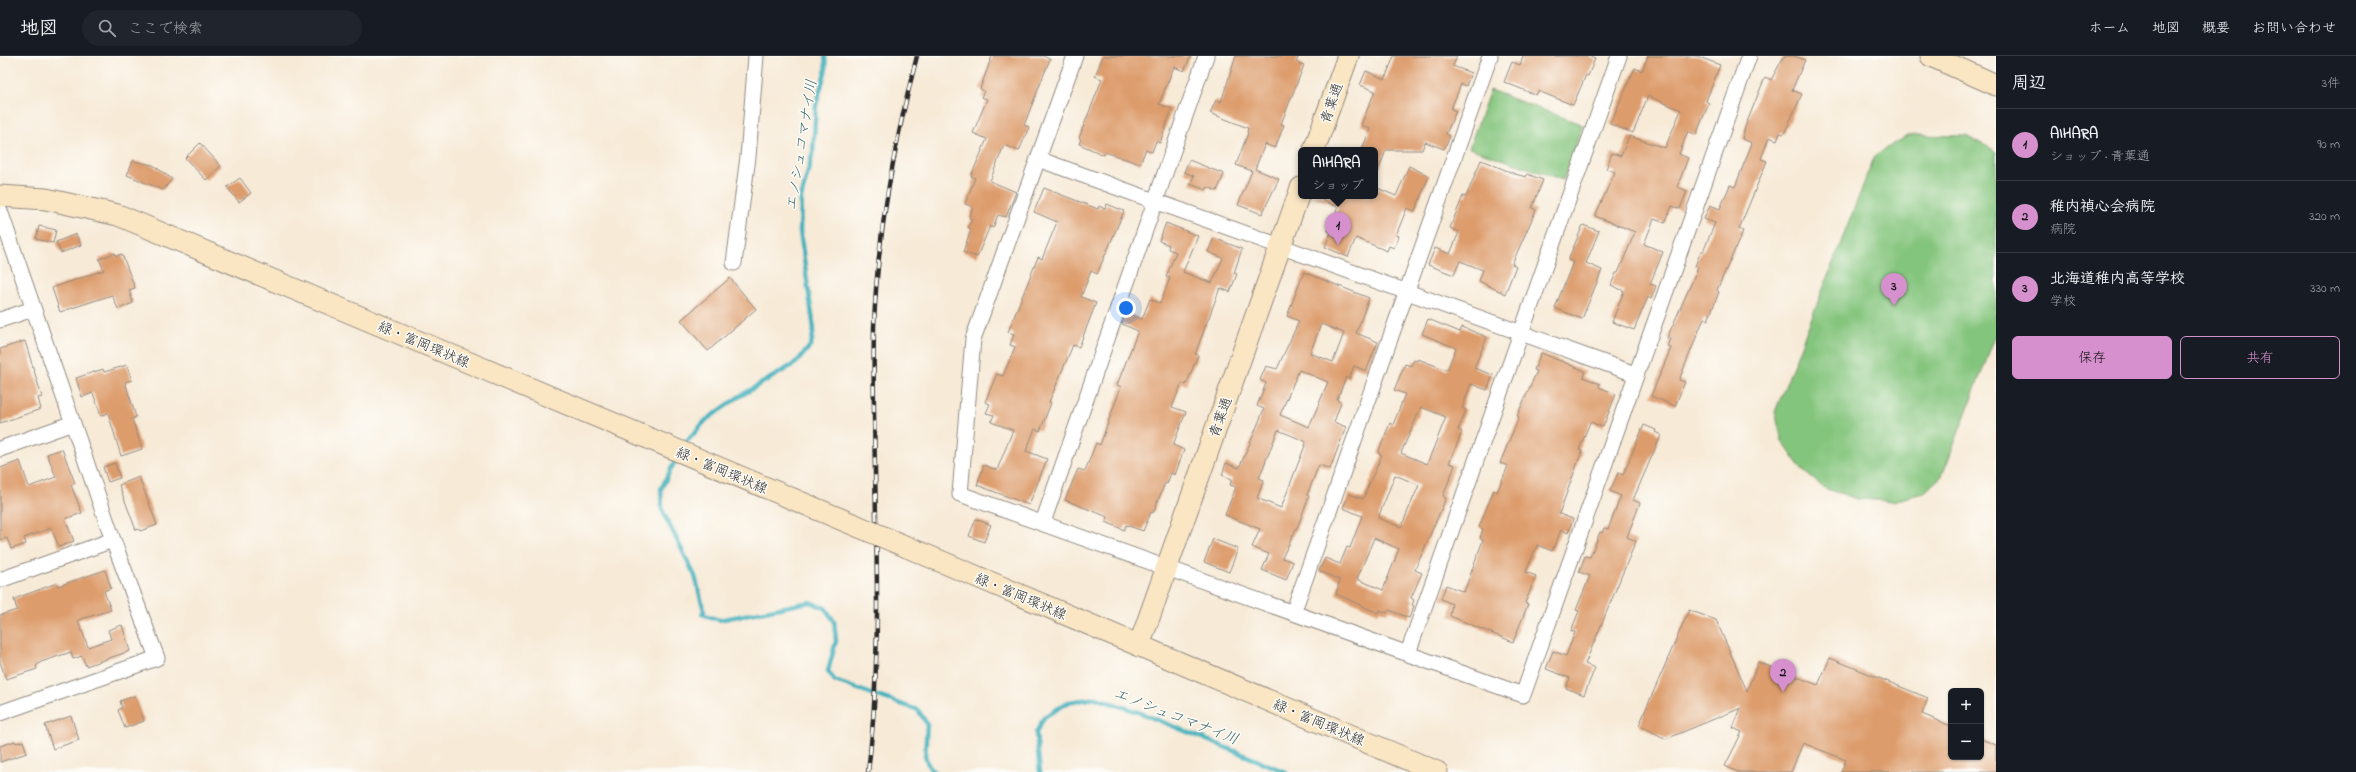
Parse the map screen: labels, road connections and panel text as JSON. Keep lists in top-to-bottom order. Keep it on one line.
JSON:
{"streets":{"street":["青葉通","緑・富岡環状線"]},"crossings":[["青葉通","緑・富岡環状線"]],"water":["エノシュコマナイ川"],"page":{"header":"地図","search":"ここで検索","nav":["ホーム","地図","概要","お問い合わせ"],"heading":["周辺","3件"],"list":[{"mark":"1","name":"AIHARA","note":"ショップ · 青葉通","value":"90 m"},{"mark":"2","name":"稚内禎心会病院","note":"病院","value":"320 m"},{"mark":"3","name":"北海道稚内高等学校","note":"学校","value":"330 m"}],"popup":["AIHARA","ショップ"],"pins":["1","3","2"],"buttons":["保存","共有"],"map_buttons":["+","−"]}}
